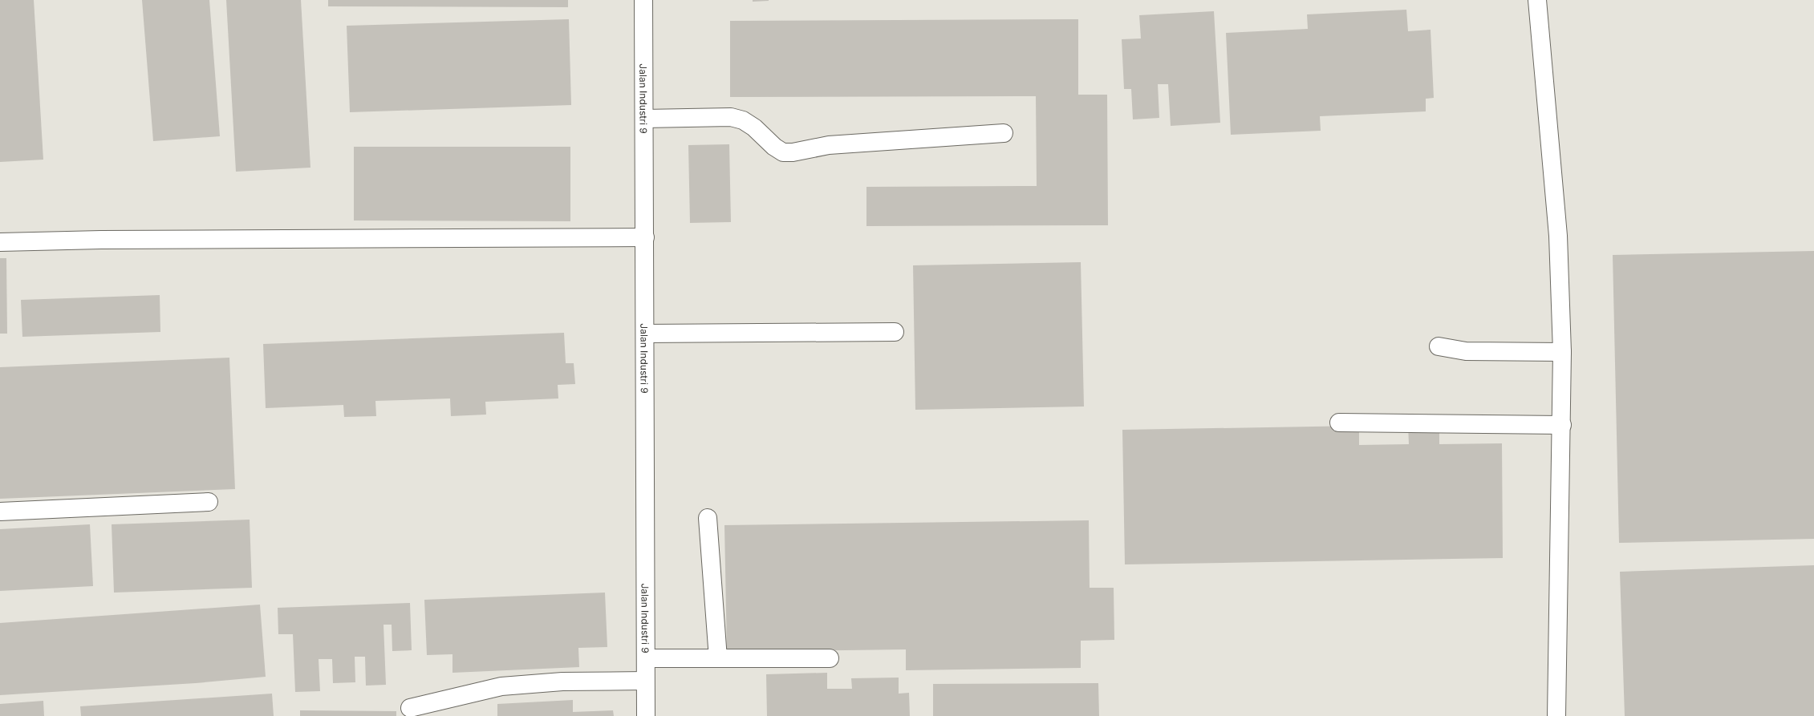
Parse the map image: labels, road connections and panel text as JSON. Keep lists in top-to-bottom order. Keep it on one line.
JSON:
{"streets":{"street":["Jalan Industri 9"]}}
